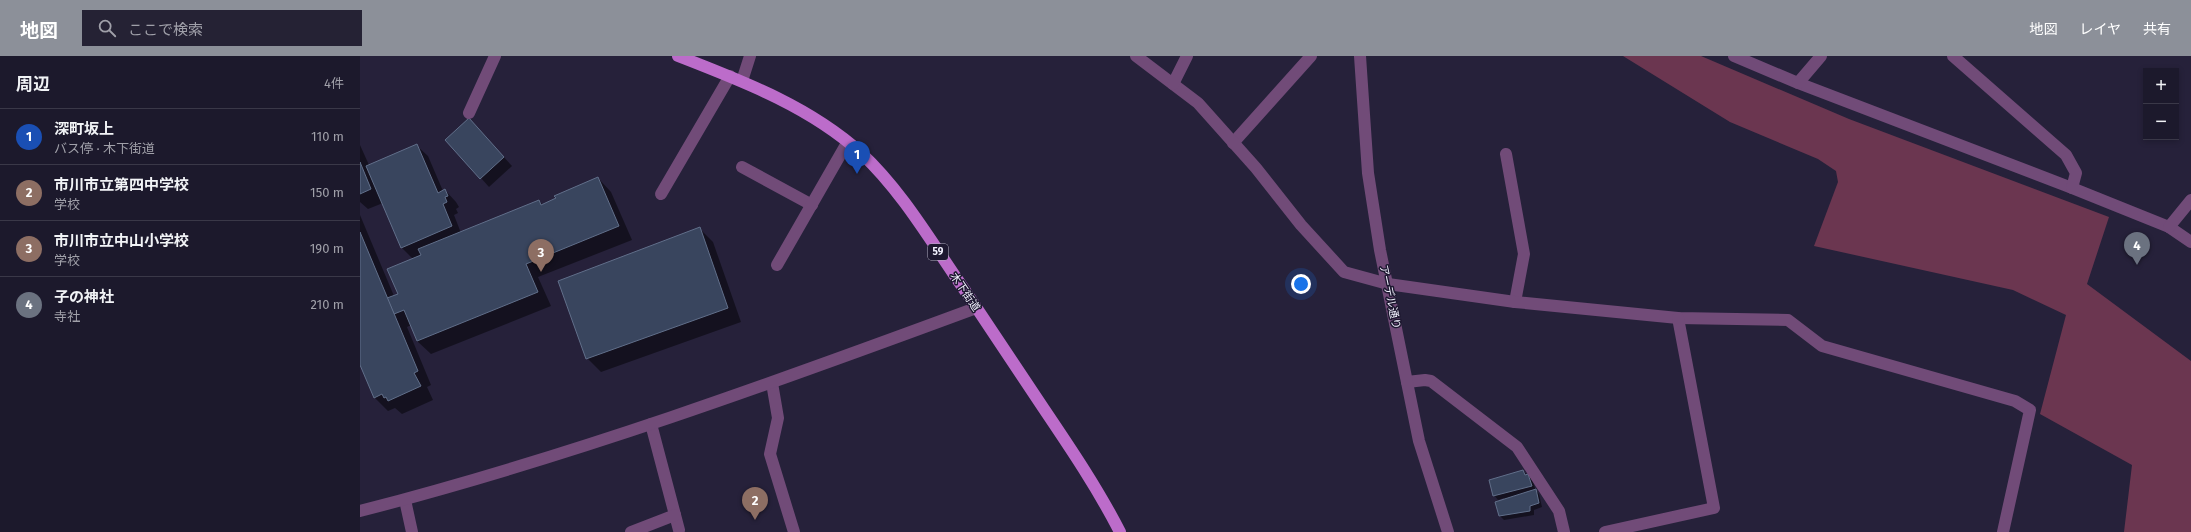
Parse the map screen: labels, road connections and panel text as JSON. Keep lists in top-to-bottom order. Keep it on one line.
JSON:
{"streets":{"main road":["59","木下街道"],"street":["アーデル通り"]},"page":{"header":"地図","search":"ここで検索","nav":["地図","レイヤ","共有"],"heading":["周辺","4件"],"map_buttons":["+","−"],"list":[{"mark":"1","name":"深町坂上","note":"バス停 · 木下街道","value":"110 m"},{"mark":"2","name":"市川市立第四中学校","note":"学校","value":"150 m"},{"mark":"3","name":"市川市立中山小学校","note":"学校","value":"190 m"},{"mark":"4","name":"子の神社","note":"寺社","value":"210 m"}],"pins":["1","4","3","2"]}}
